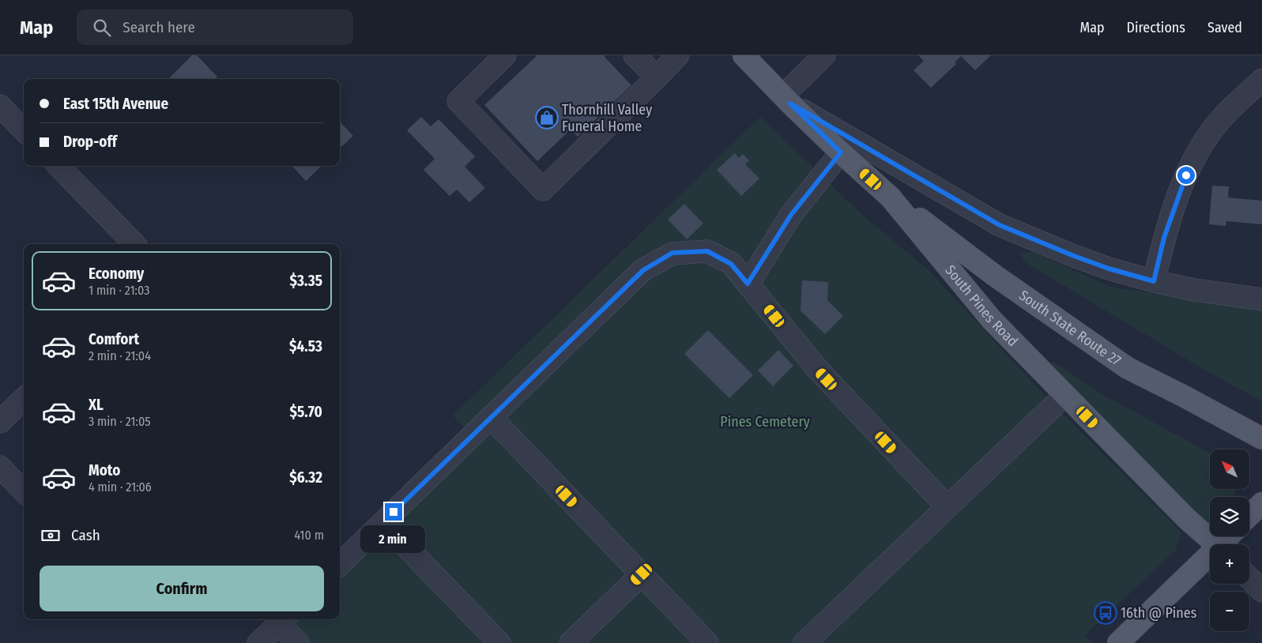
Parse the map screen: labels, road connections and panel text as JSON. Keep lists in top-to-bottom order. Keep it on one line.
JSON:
{"streets":{"main road":["South Pines Road","South State Route 27"]},"crossings":[["South Pines Road","South State Route 27"]],"parks":["Pines Cemetery"],"places":{"shop":["Thornhill Valley Funeral Home"],"bus stop":["16th @ Pines"]},"north":"top left","page":{"header":"Map","search":"Search here","nav":["Map","Directions","Saved"],"banner":["East 15th Avenue","Drop-off"],"list":[{"name":"Economy","note":"1 min · 21:03","value":"$3.35"},{"name":"Comfort","note":"2 min · 21:04","value":"$4.53"},{"name":"XL","note":"3 min · 21:05","value":"$5.70"},{"name":"Moto","note":"4 min · 21:06","value":"$6.32"}],"map_buttons":["+","−"],"pay":["Cash","410 m"],"bubble":"2 min","buttons":"Confirm"}}
